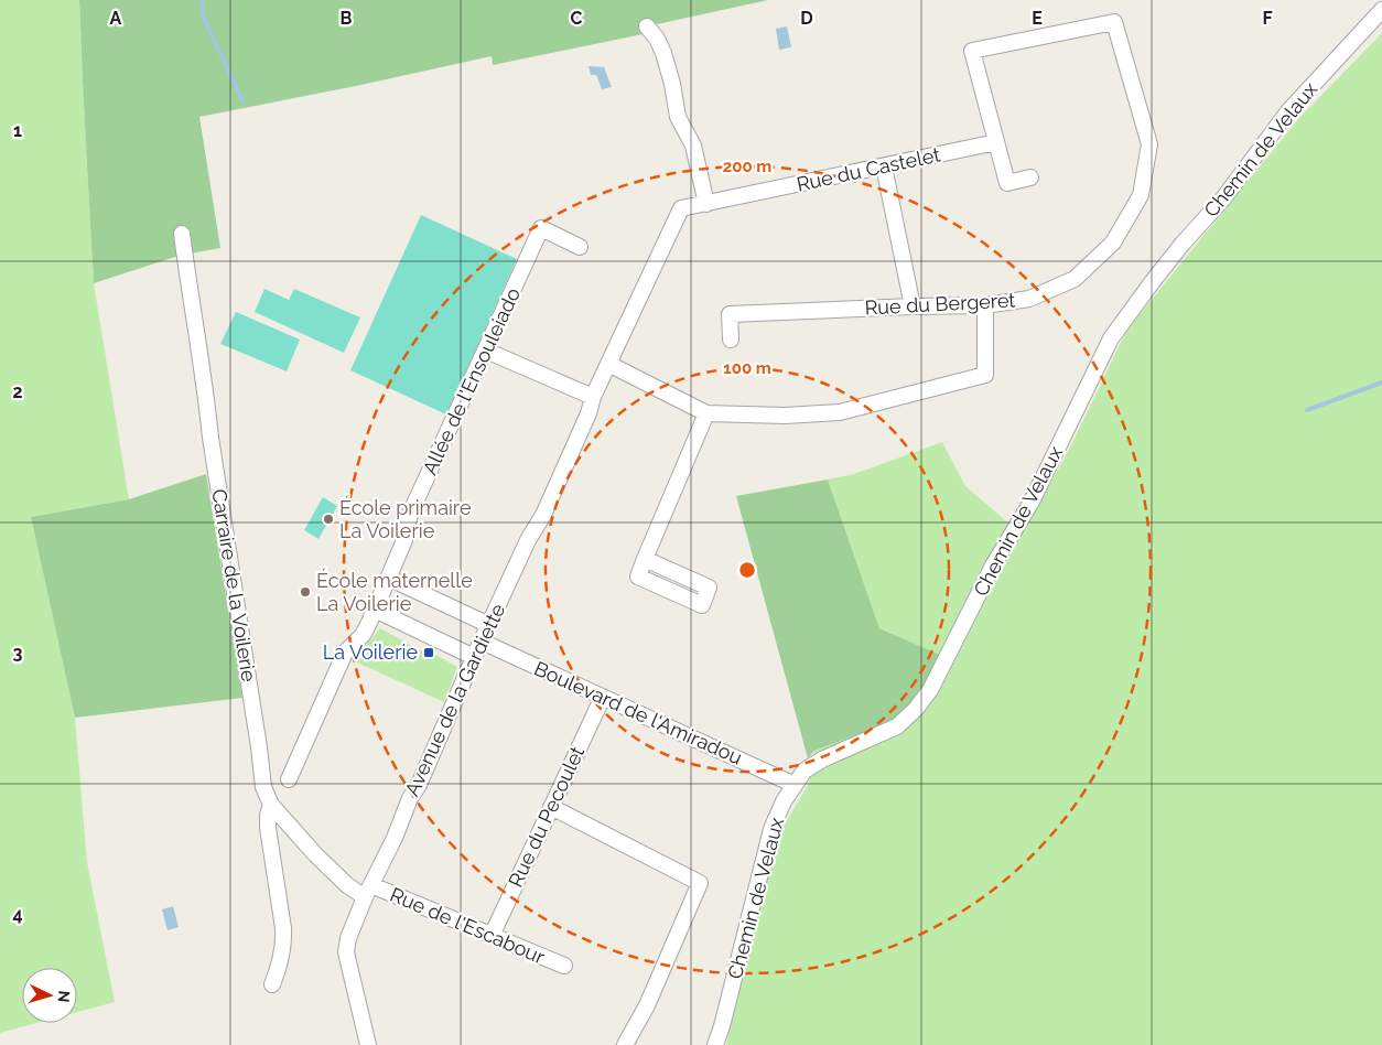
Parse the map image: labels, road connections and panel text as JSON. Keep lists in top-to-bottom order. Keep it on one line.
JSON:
{"streets":{"street":["Chemin de Velaux","Rue du Castelet","Rue du Bergeret","Allée de l'Ensouleiado","Carraire de la Voilerie","Avenue de la Gardiette","Boulevard de l'Amiradou","Rue du Pecoulet","Rue de l'Escabour"]},"crossings":[["Chemin de Velaux","Boulevard de l'Amiradou"],["Rue du Castelet","Rue du Bergeret"],["Rue du Castelet","Avenue de la Gardiette"],["Carraire de la Voilerie","Avenue de la Gardiette"],["Carraire de la Voilerie","Rue de l'Escabour"],["Avenue de la Gardiette","Boulevard de l'Amiradou"],["Avenue de la Gardiette","Rue de l'Escabour"],["Boulevard de l'Amiradou","Rue du Pecoulet"],["Rue du Pecoulet","Rue de l'Escabour"]],"places":{"other":["École primaire La Voilerie","École maternelle La Voilerie"],"transit":["La Voilerie"]},"north":"right","grid":{"columns":["A","B","C","D","E","F"],"rows":["1","2","3","4"]},"rings":["200 m","100 m"]}
